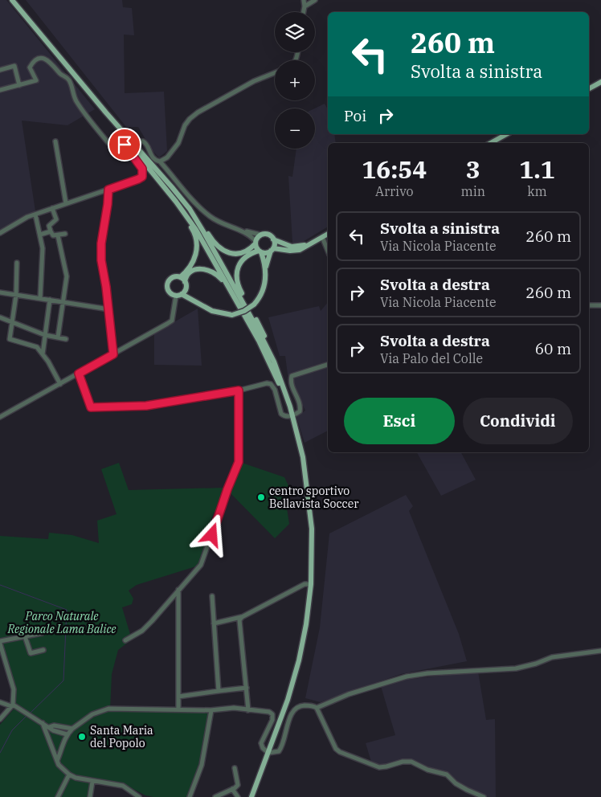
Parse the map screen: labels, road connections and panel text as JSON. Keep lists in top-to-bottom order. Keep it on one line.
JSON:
{"parks":["Parco Naturale Regionale Lama Balice"],"places":["centro sportivo Bellavista Soccer","Santa Maria del Popolo"],"page":{"map_buttons":["+","−"],"turn":["260 m","Svolta a sinistra"],"then":"Poi","eta":["16:54","Arrivo","3","min","1.1","km"],"list":[{"name":"Svolta a sinistra","note":"Via Nicola Piacente","value":"260 m"},{"name":"Svolta a destra","note":"Via Nicola Piacente","value":"260 m"},{"name":"Svolta a destra","note":"Via Palo del Colle","value":"60 m"}],"buttons":["Esci","Condividi"]}}
